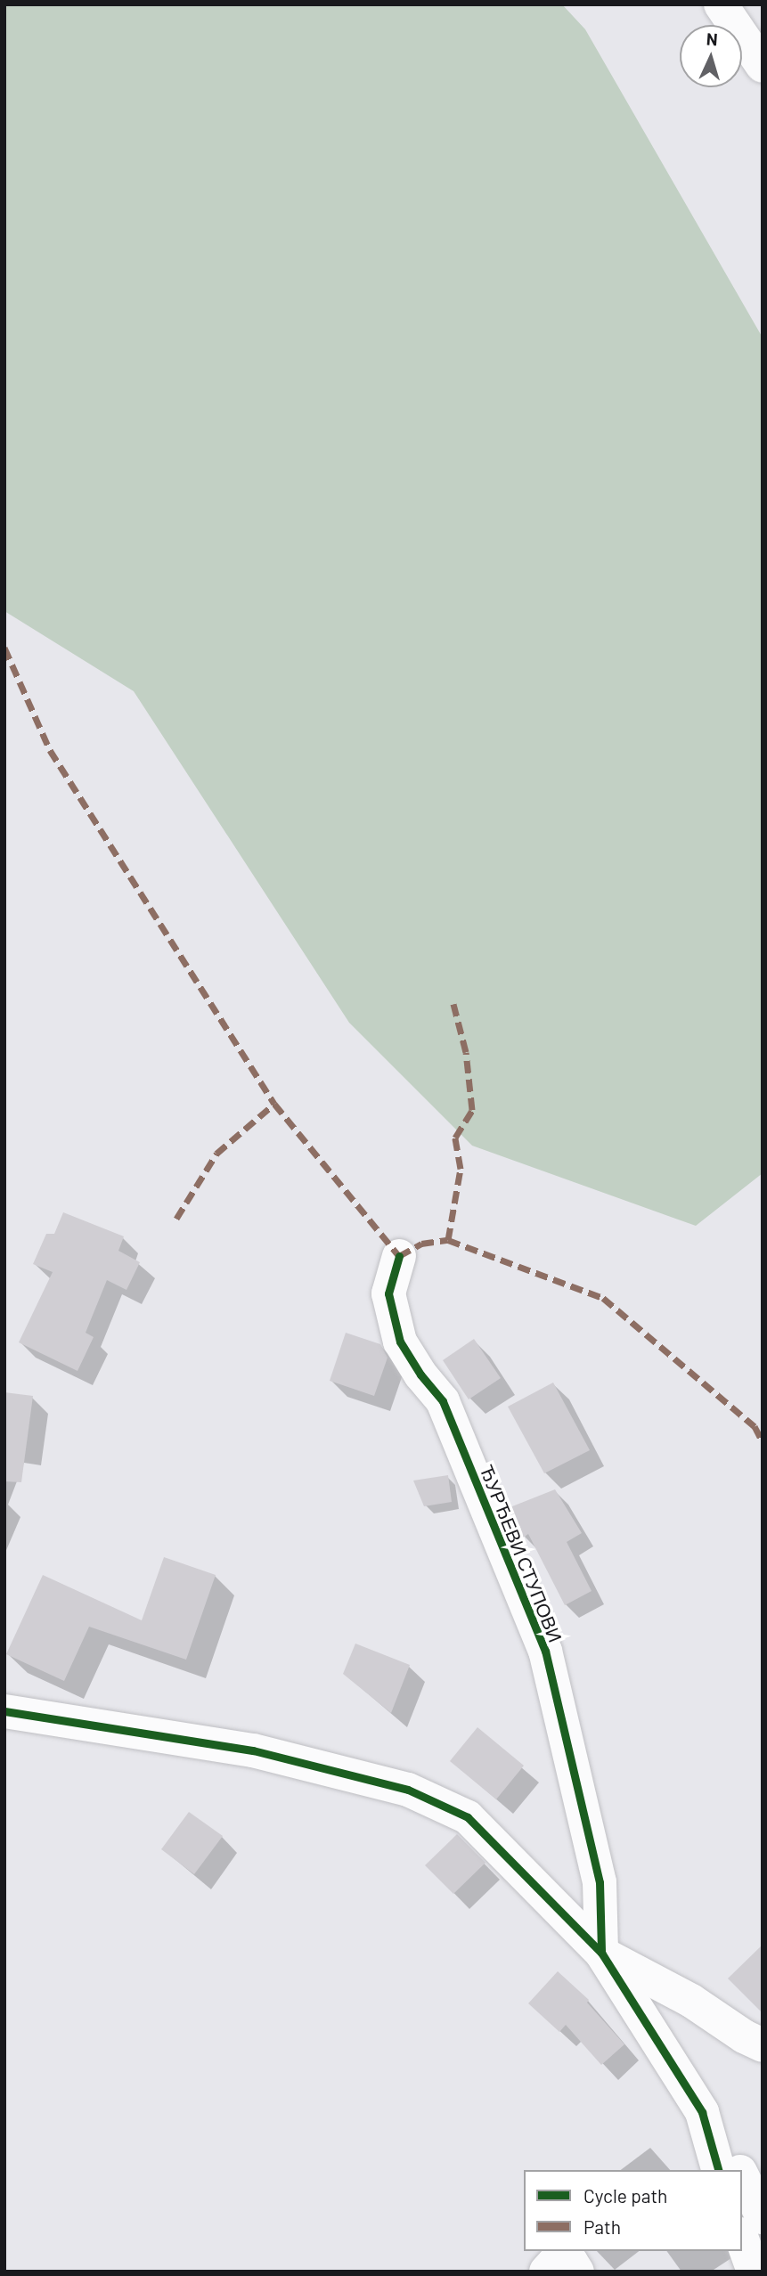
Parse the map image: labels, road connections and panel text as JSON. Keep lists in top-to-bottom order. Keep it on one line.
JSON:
{"streets":{"street":["ЂУРЂЕВИ СТУПОВИ"]},"legend":["Cycle path","Path"],"north":"top"}
